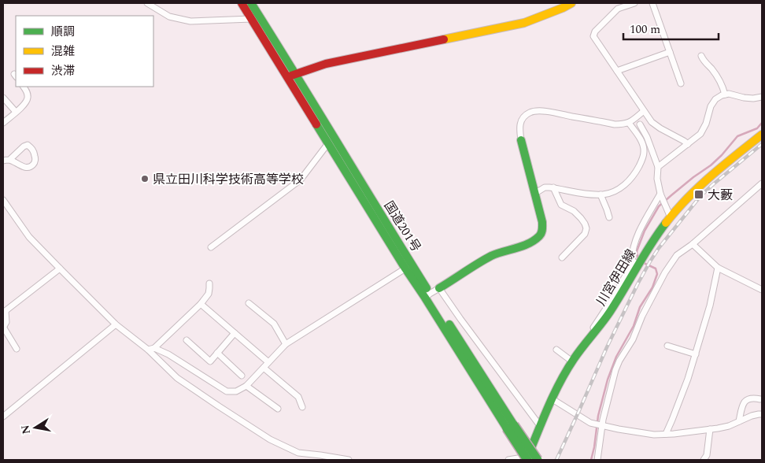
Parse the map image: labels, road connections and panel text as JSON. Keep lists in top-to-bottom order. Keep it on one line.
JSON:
{"streets":{"main road":["国道201号","川宮伊田線"]},"crossings":[["国道201号","川宮伊田線"]],"places":{"other":["県立田川科学技術高等学校"],"transit":["大藪"]},"legend":["順調","混雑","渋滞"],"scale_bar":"100 m","north":"left"}
